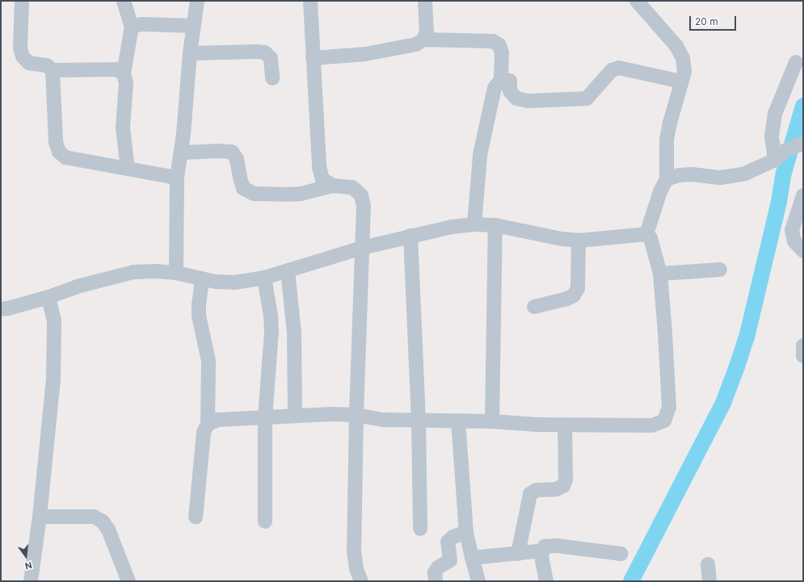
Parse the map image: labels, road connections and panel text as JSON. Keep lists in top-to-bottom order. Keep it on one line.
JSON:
{"scale_bar":"20 m","north":"bottom"}
